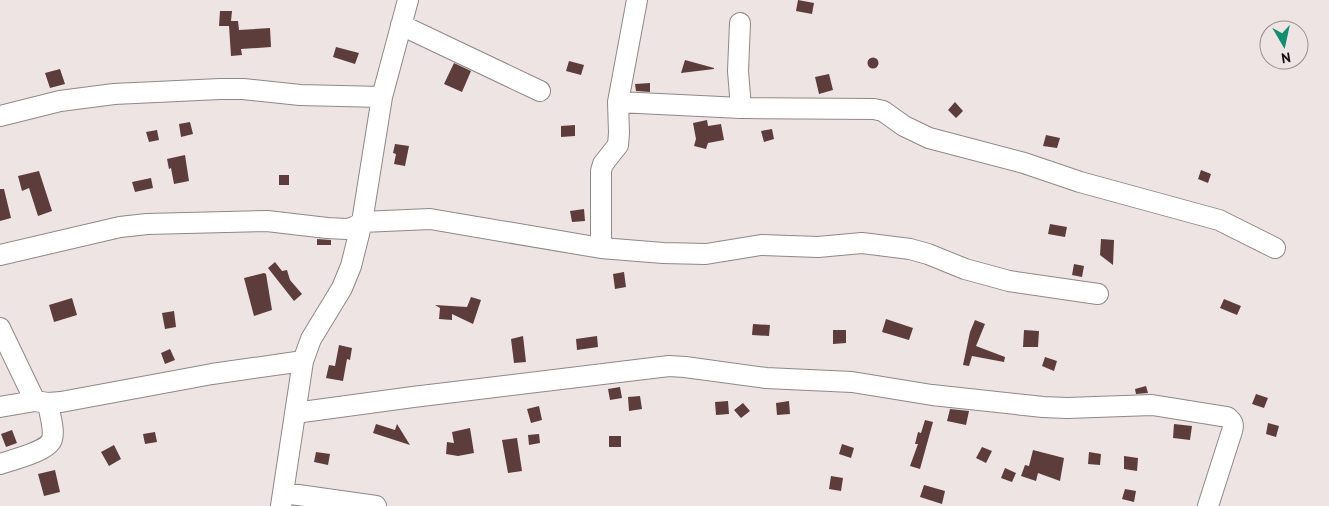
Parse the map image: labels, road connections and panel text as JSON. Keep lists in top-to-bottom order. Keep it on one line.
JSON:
{"north":"bottom"}
